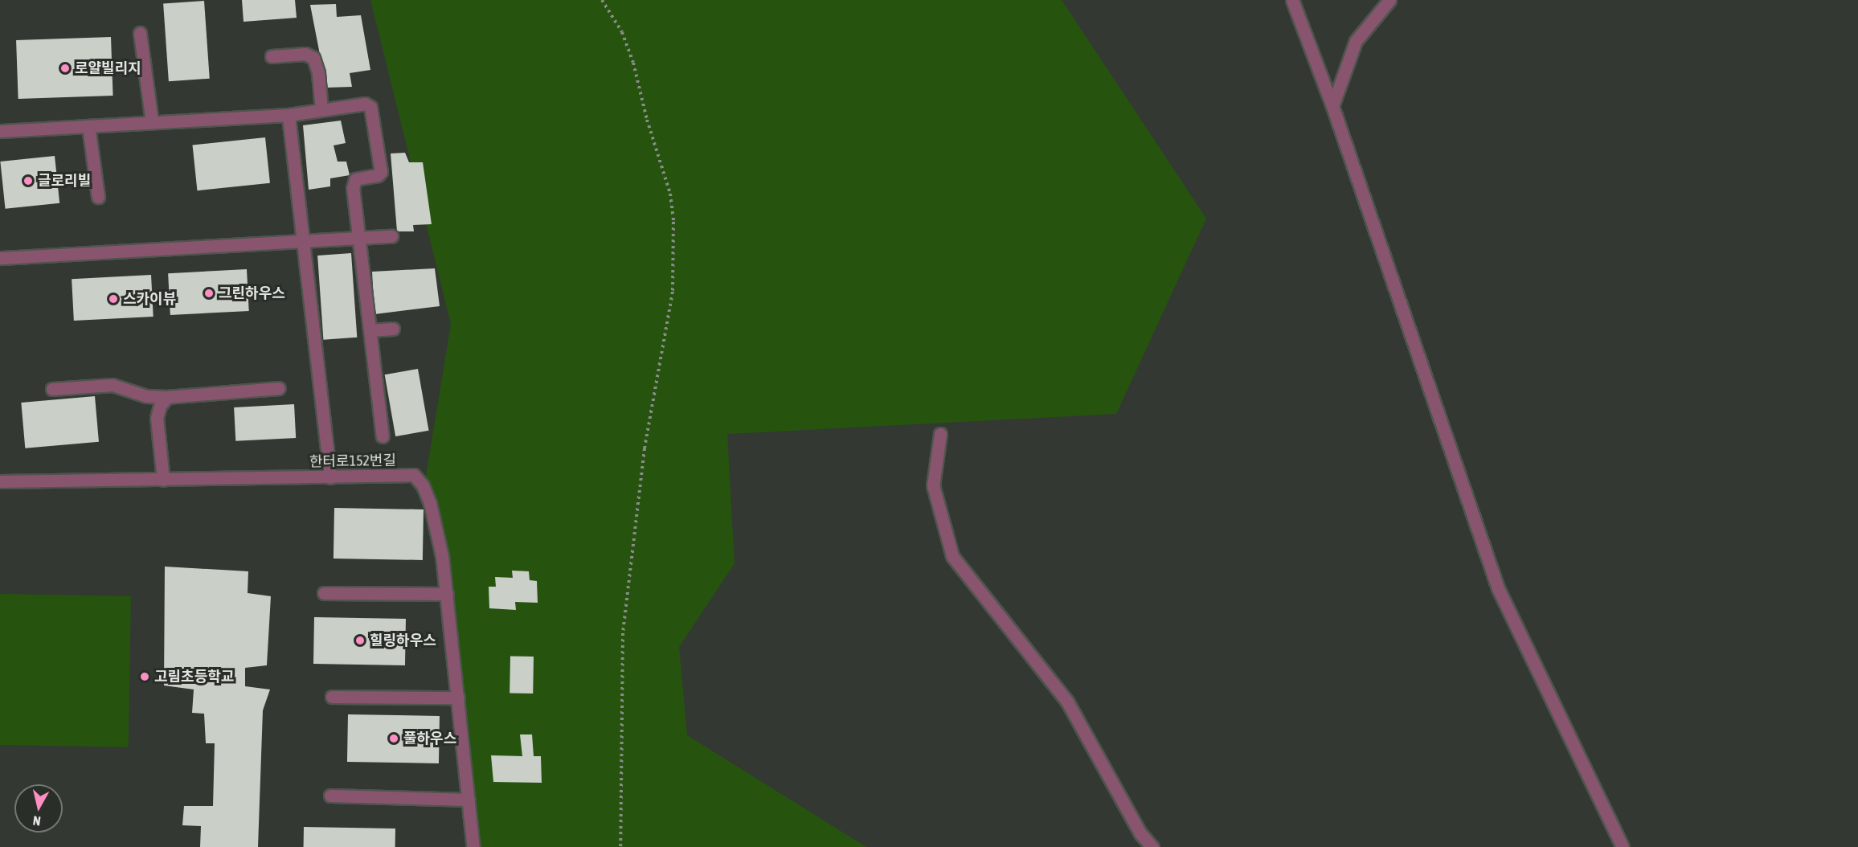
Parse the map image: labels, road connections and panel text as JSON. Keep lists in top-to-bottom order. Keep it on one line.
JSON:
{"streets":{"street":["한터로152번길"]},"places":["로얄빌리지","글로리빌","그린하우스","스카이뷰","힐링하우스","고림초등학교","풀하우스"],"north":"bottom"}
